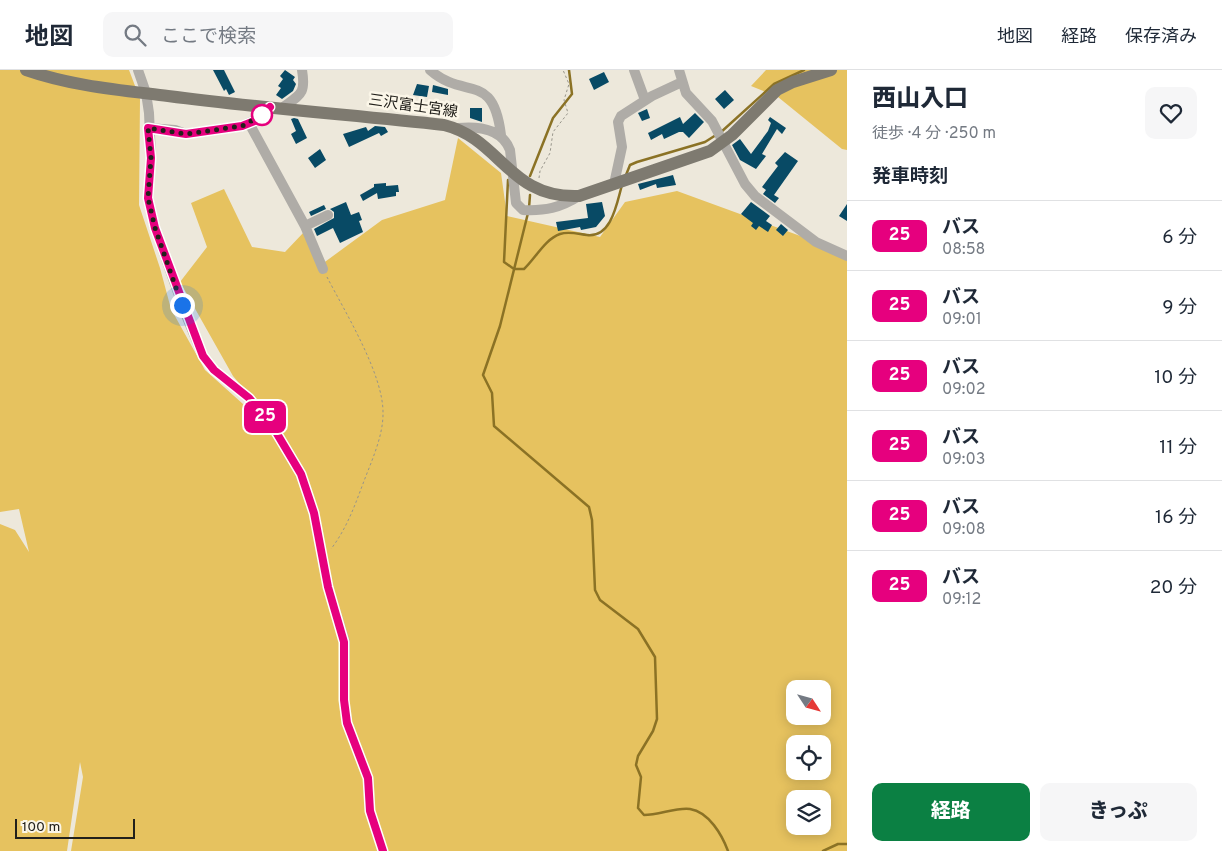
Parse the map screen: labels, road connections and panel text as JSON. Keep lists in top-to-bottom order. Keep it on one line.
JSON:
{"streets":{"main road":["三沢富士宮線"]},"lines":["bus line 25"],"scale_bar":"100 m","north":"bottom right","page":{"header":"地図","search":"ここで検索","nav":["地図","経路","保存済み"],"on_map":"25","heading":[["西山入口","徒歩 · 4 分 · 250 m"],"発車時刻"],"list":[{"mark":"25","name":"バス","note":"08:58","value":"6 分"},{"mark":"25","name":"バス","note":"09:01","value":"9 分"},{"mark":"25","name":"バス","note":"09:02","value":"10 分"},{"mark":"25","name":"バス","note":"09:03","value":"11 分"},{"mark":"25","name":"バス","note":"09:08","value":"16 分"},{"mark":"25","name":"バス","note":"09:12","value":"20 分"}],"buttons":["経路","きっぷ"],"scale":"100 m"}}
